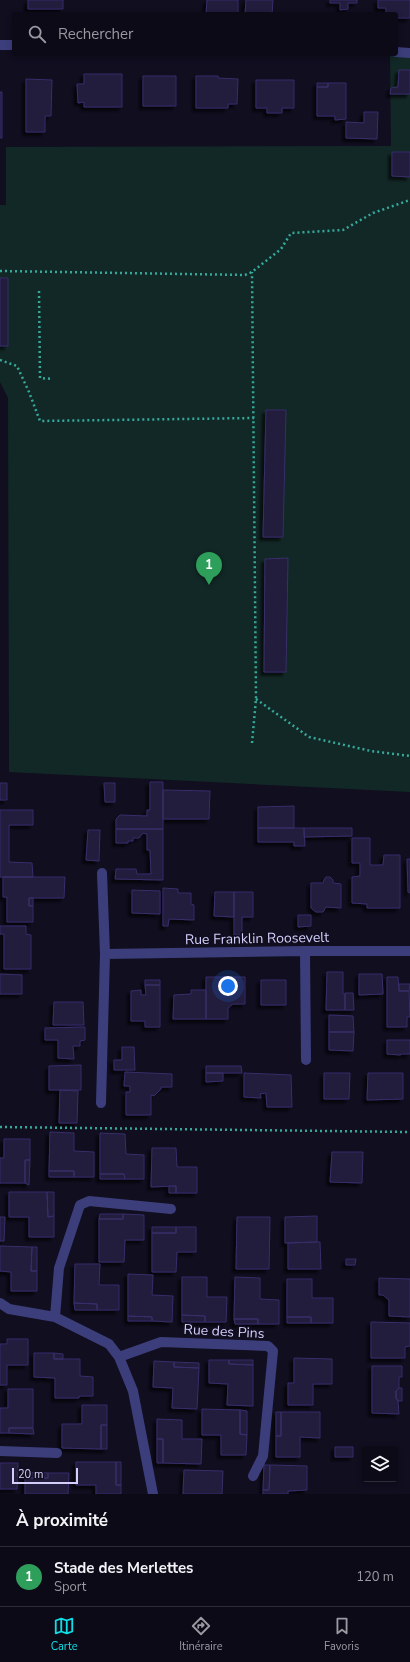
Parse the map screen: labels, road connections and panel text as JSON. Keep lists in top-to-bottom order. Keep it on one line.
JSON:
{"streets":{"street":["Rue Franklin Roosevelt","Rue des Pins"]},"scale_bar":"20 m","page":{"search":"Rechercher","pins":"1","scale":"20 m","heading":"À proximité","list":[{"mark":"1","name":"Stade des Merlettes","note":"Sport","value":"120 m"}],"nav":["Carte","Itinéraire","Favoris"]}}
